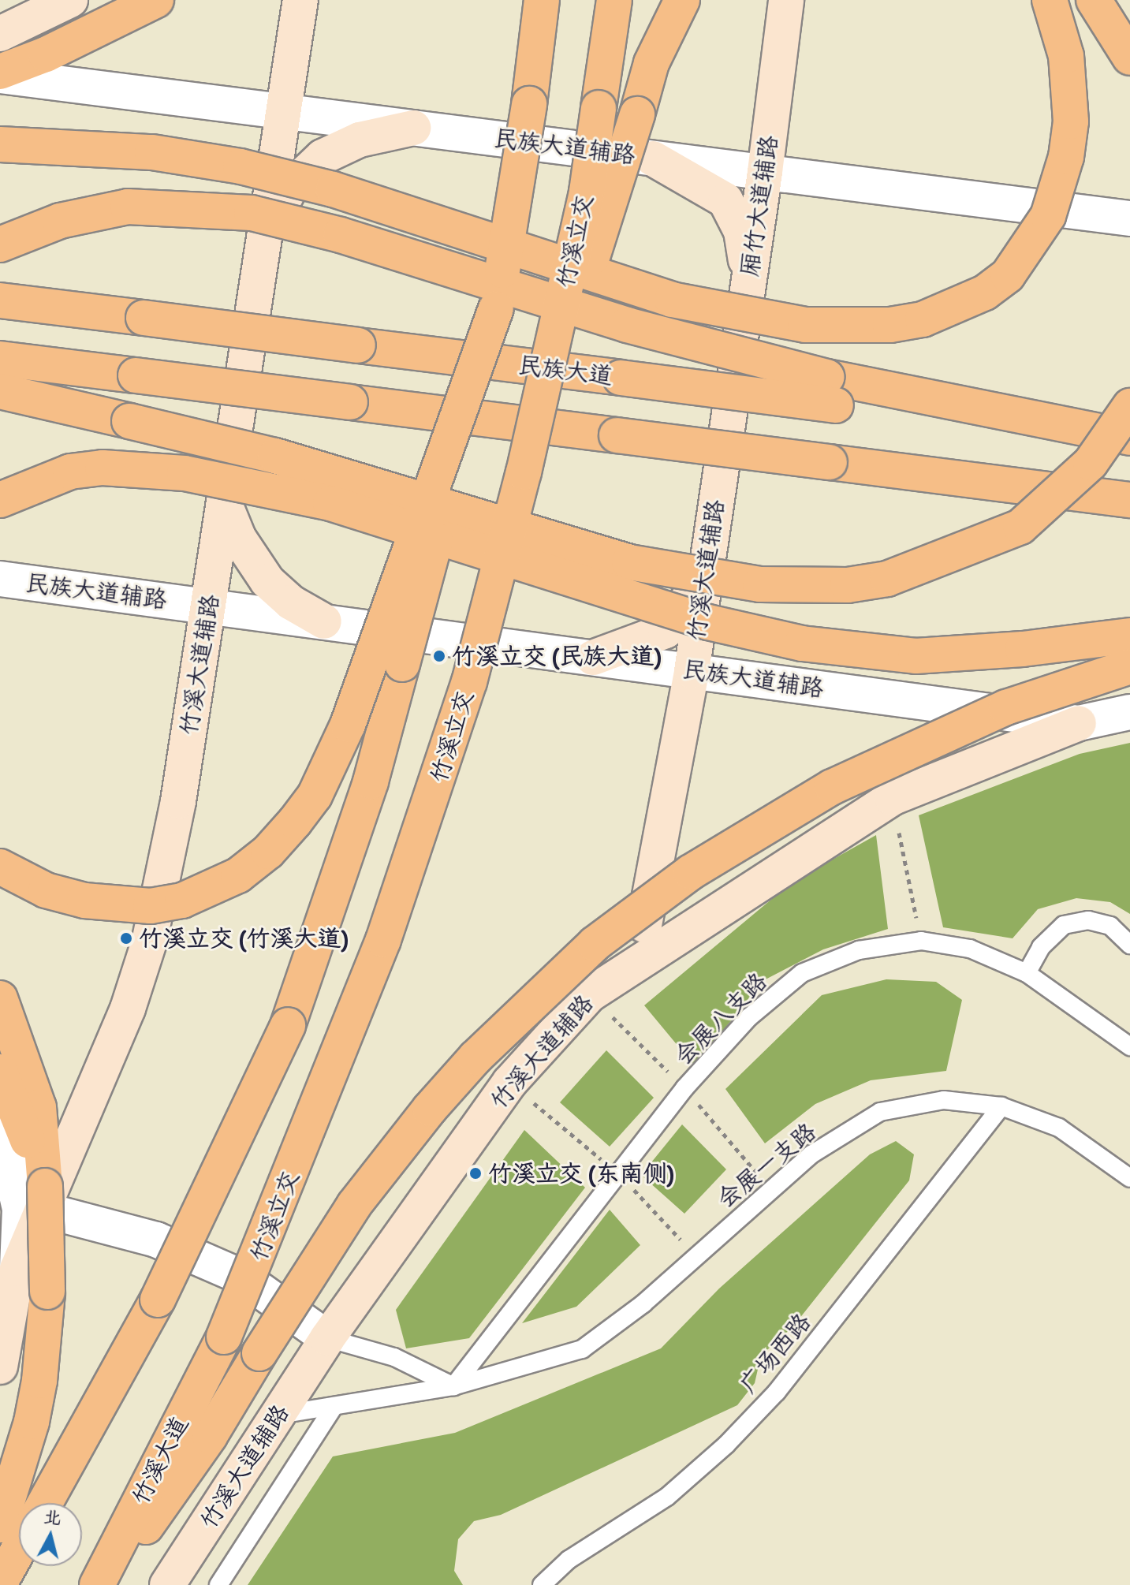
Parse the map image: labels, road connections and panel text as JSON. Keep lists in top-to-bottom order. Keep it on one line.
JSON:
{"streets":{"highway":["竹溪立交","民族大道","竹溪大道"],"main road":["厢竹大道辅路","竹溪大道辅路"],"street":["民族大道辅路"],"lane":["会展八支路","会展一支路","广场西路"]},"crossings":[["民族大道辅路","厢竹大道辅路"],["民族大道辅路","竹溪大道辅路"],["厢竹大道辅路","竹溪大道辅路"],["竹溪立交","竹溪大道"],["竹溪大道辅路","会展一支路"],["会展八支路","会展一支路"],["会展一支路","广场西路"]],"places":["竹溪立交 (民族大道)","竹溪立交 (竹溪大道)","竹溪立交 (东南侧)"],"north":"top"}
